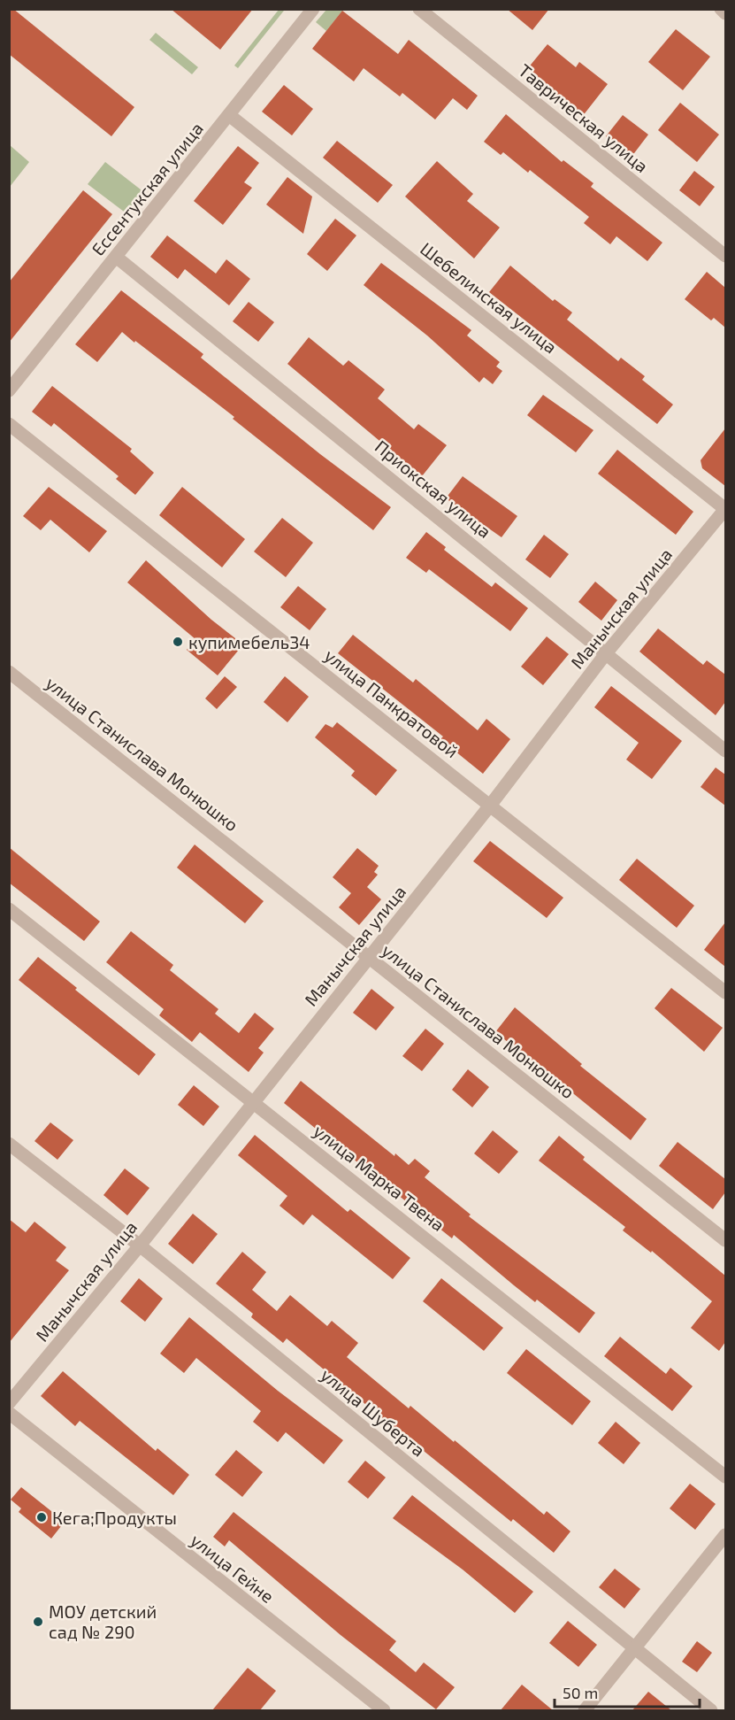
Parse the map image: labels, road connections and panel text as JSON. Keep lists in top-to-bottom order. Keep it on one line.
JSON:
{"streets":{"street":["Таврическая улица","Ессентукская улица","Шебелинская улица","Приокская улица","Манычская улица","улица Панкратовой","улица Станислава Монюшко","улица Марка Твена","улица Шуберта","улица Гейне"]},"crossings":[["Ессентукская улица","Шебелинская улица"],["Ессентукская улица","Приокская улица"],["Шебелинская улица","Манычская улица"],["Приокская улица","Манычская улица"],["Манычская улица","улица Панкратовой"],["Манычская улица","улица Станислава Монюшко"],["Манычская улица","улица Марка Твена"],["Манычская улица","улица Шуберта"]],"places":["купимебель34","Кега;Продукты","МОУ детский сад № 290"],"scale_bar":"50 m"}
